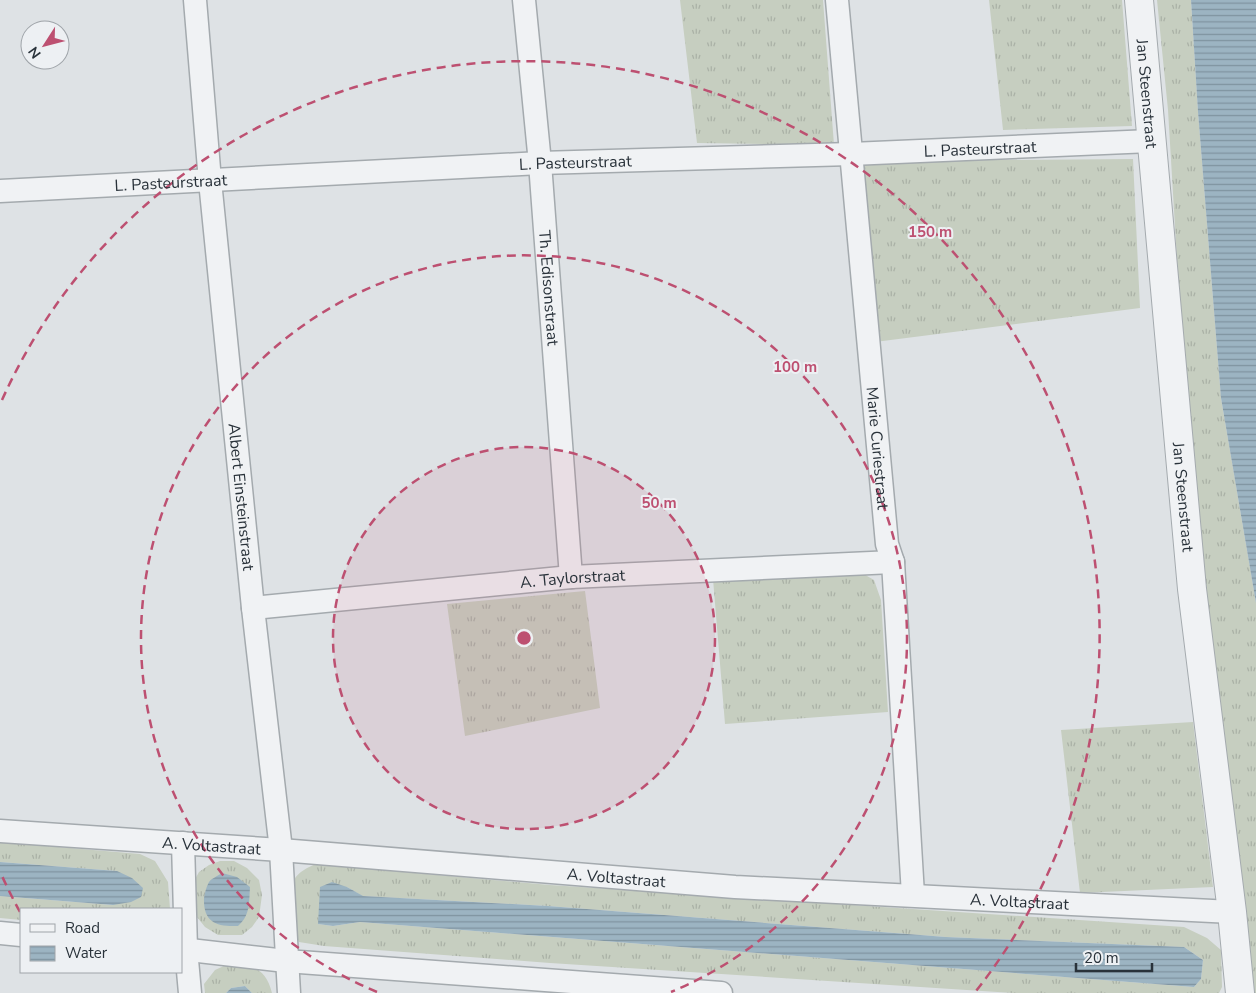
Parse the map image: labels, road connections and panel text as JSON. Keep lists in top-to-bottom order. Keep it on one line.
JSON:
{"streets":{"street":["Jan Steenstraat","L. Pasteurstraat","Th. Edisonstraat","Marie Curiestraat","Albert Einsteinstraat","A. Taylorstraat","A. Voltastraat"]},"crossings":[["Jan Steenstraat","L. Pasteurstraat"],["Jan Steenstraat","A. Voltastraat"],["L. Pasteurstraat","Th. Edisonstraat"],["L. Pasteurstraat","Marie Curiestraat"],["L. Pasteurstraat","Albert Einsteinstraat"],["Th. Edisonstraat","A. Taylorstraat"],["Marie Curiestraat","A. Taylorstraat"],["Marie Curiestraat","A. Voltastraat"],["Albert Einsteinstraat","A. Taylorstraat"],["Albert Einsteinstraat","A. Voltastraat"]],"legend":["Road","Water"],"scale_bar":"20 m","north":"bottom left","rings":["150 m","100 m","50 m"]}
